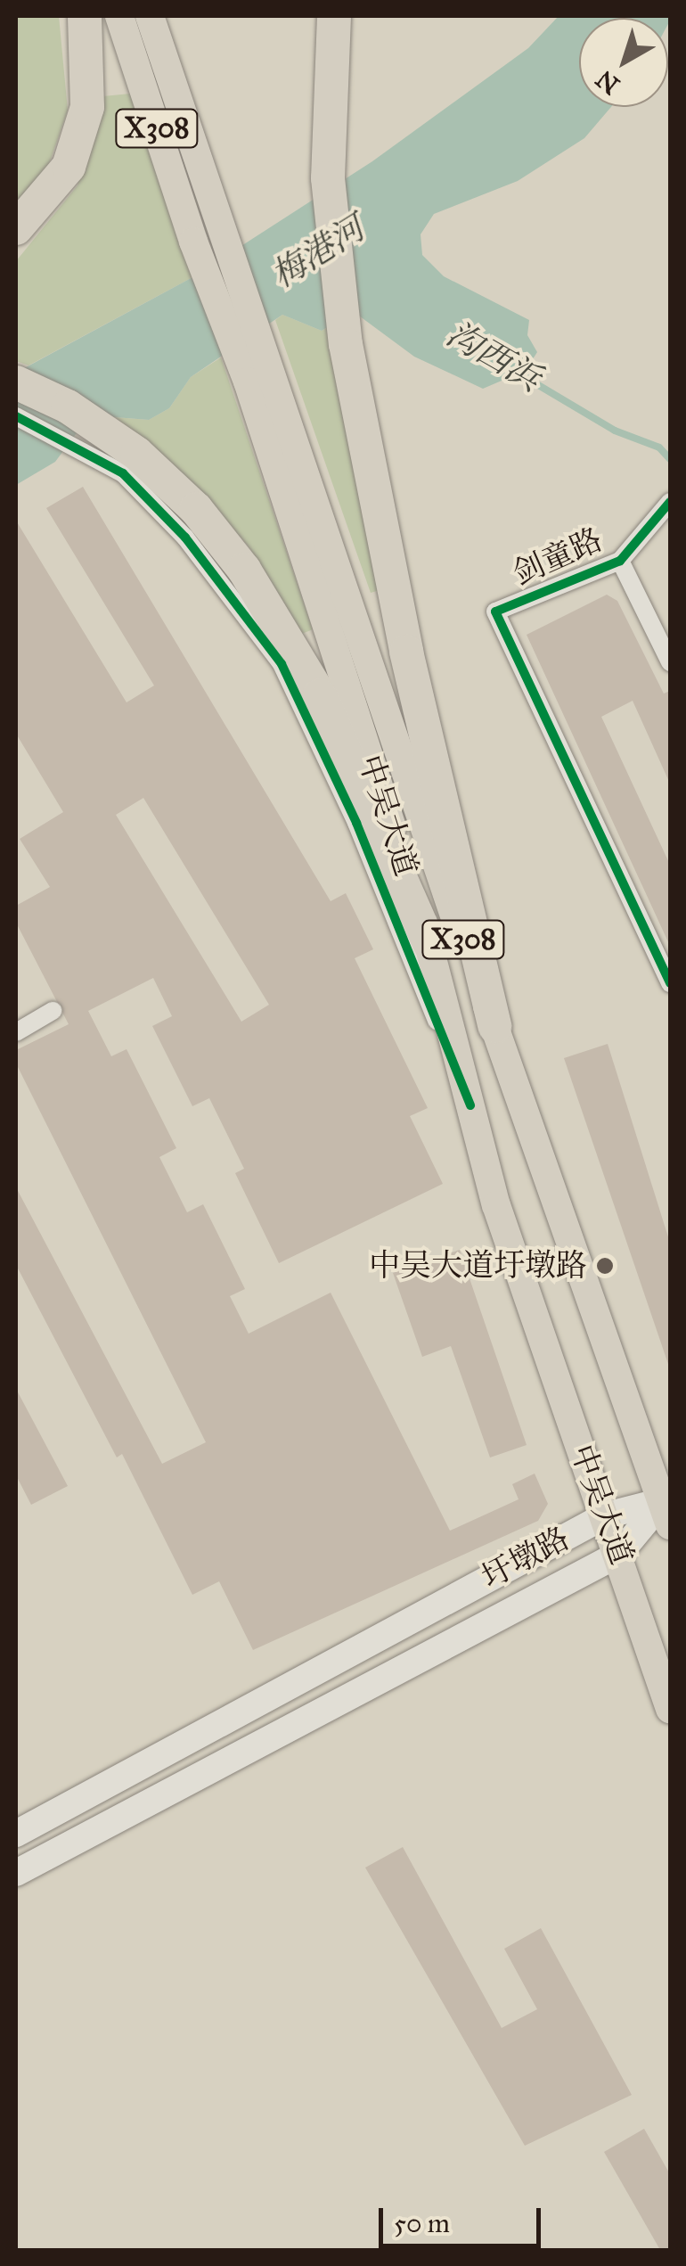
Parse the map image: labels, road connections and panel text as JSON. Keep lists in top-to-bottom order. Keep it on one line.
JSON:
{"streets":{"main road":["X308","中吴大道","圩墩路"],"street":["剑童路"]},"crossings":[["X308","中吴大道"],["中吴大道","圩墩路"]],"water":["梅港河","沟西浜"],"places":["中吴大道圩墩路"],"scale_bar":"50 m","north":"bottom left"}
